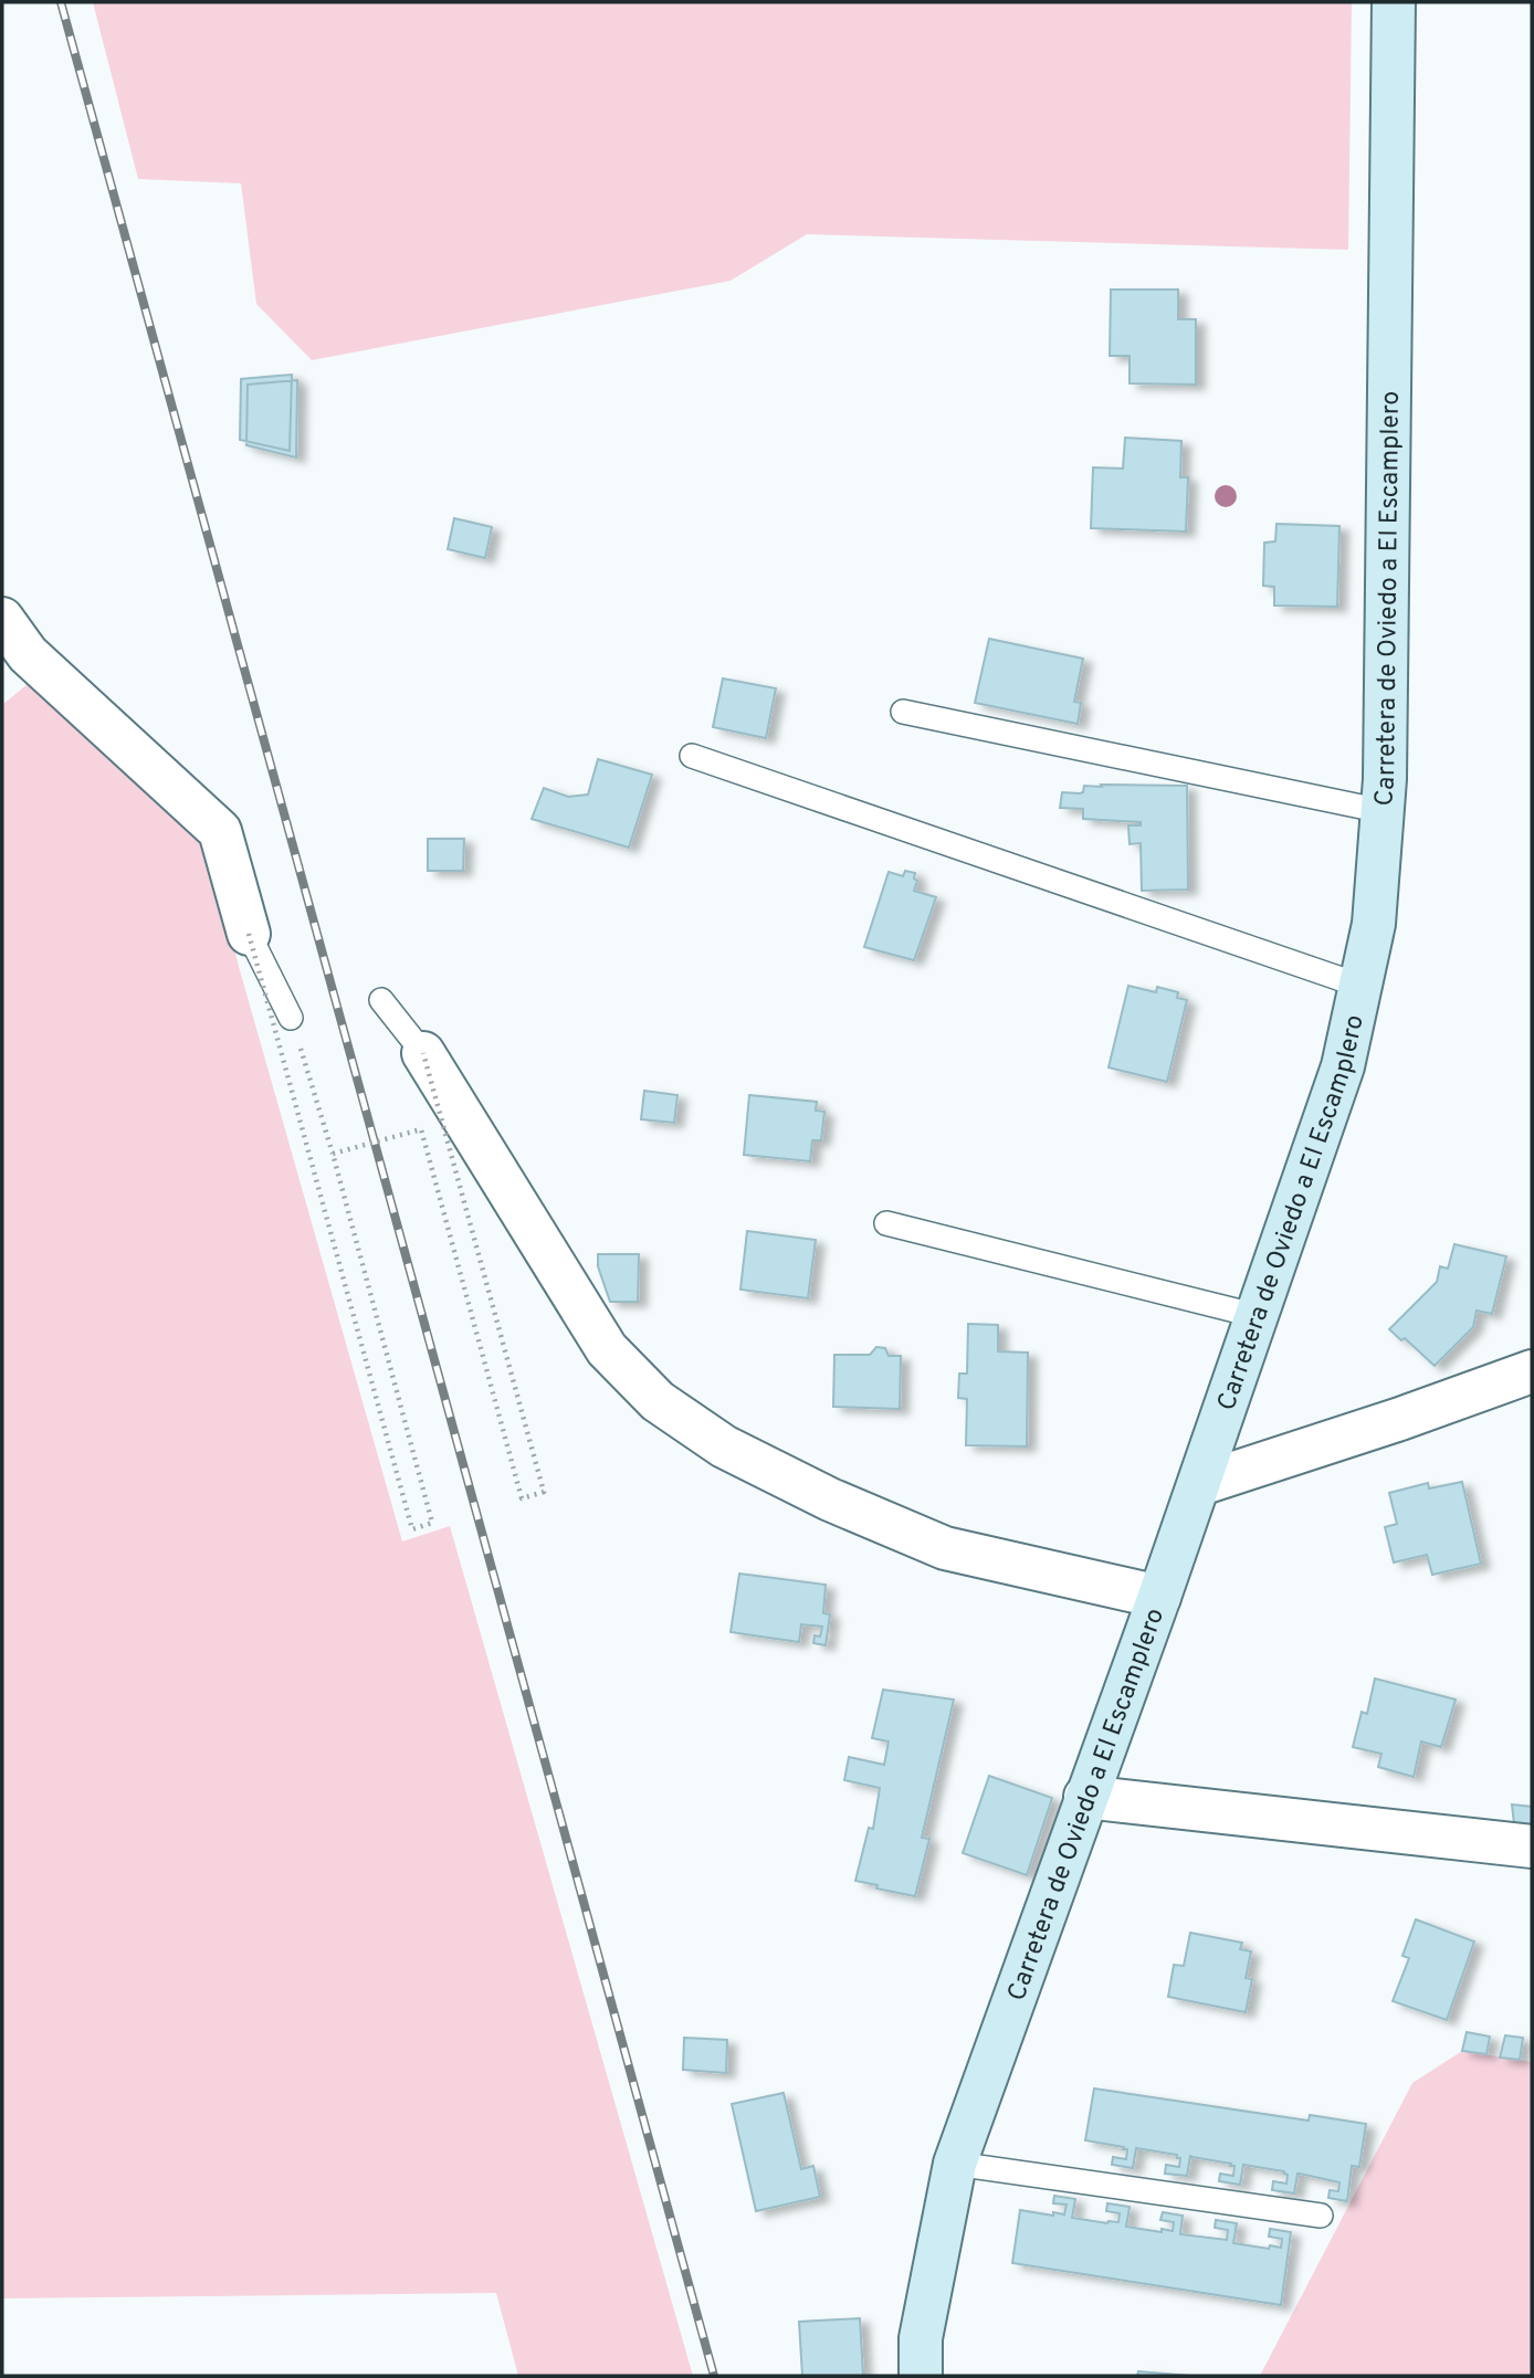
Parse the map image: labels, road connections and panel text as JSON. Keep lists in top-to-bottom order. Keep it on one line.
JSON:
{"streets":{"street":["Carretera de Oviedo a El Escamplero"]}}
